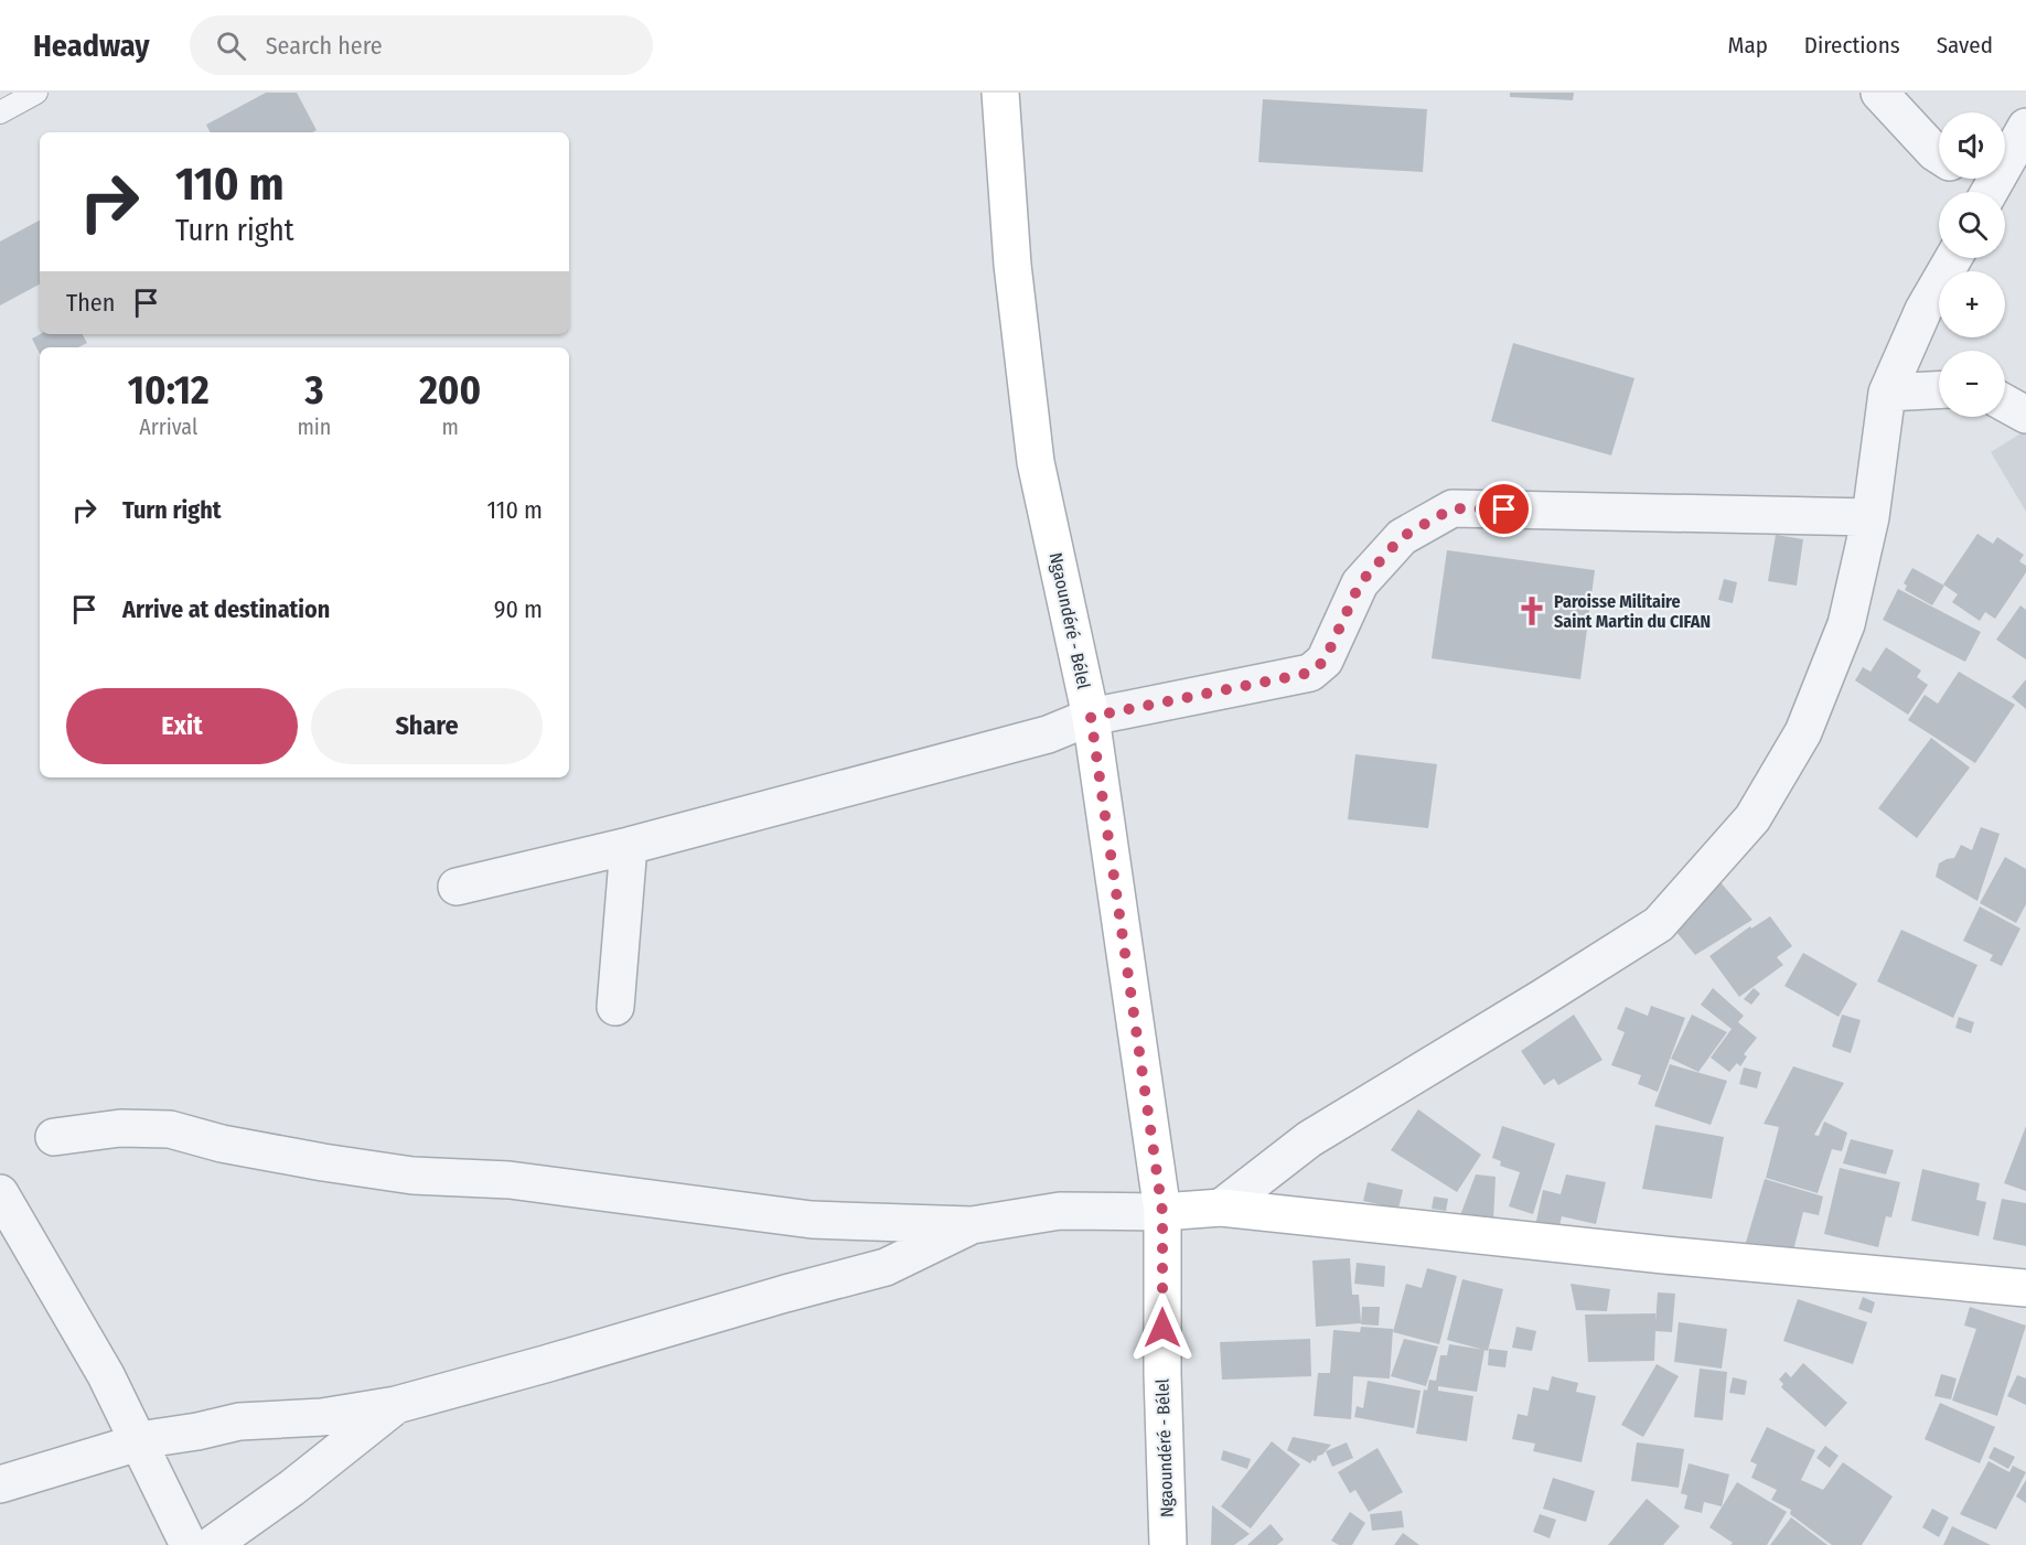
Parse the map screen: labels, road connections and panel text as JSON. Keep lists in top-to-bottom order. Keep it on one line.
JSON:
{"streets":{"main road":["Ngaoundéré - Bélel"]},"places":{"church":["Paroisse Militaire Saint Martin du CIFAN"]},"page":{"header":"Headway","search":"Search here","nav":["Map","Directions","Saved"],"map_buttons":["+","−"],"turn":["110 m","Turn right"],"then":"Then","eta":["10:12","Arrival","3","min","200","m"],"list":[{"name":"Turn right","value":"110 m"},{"name":"Arrive at destination","value":"90 m"}],"buttons":["Exit","Share"]}}
